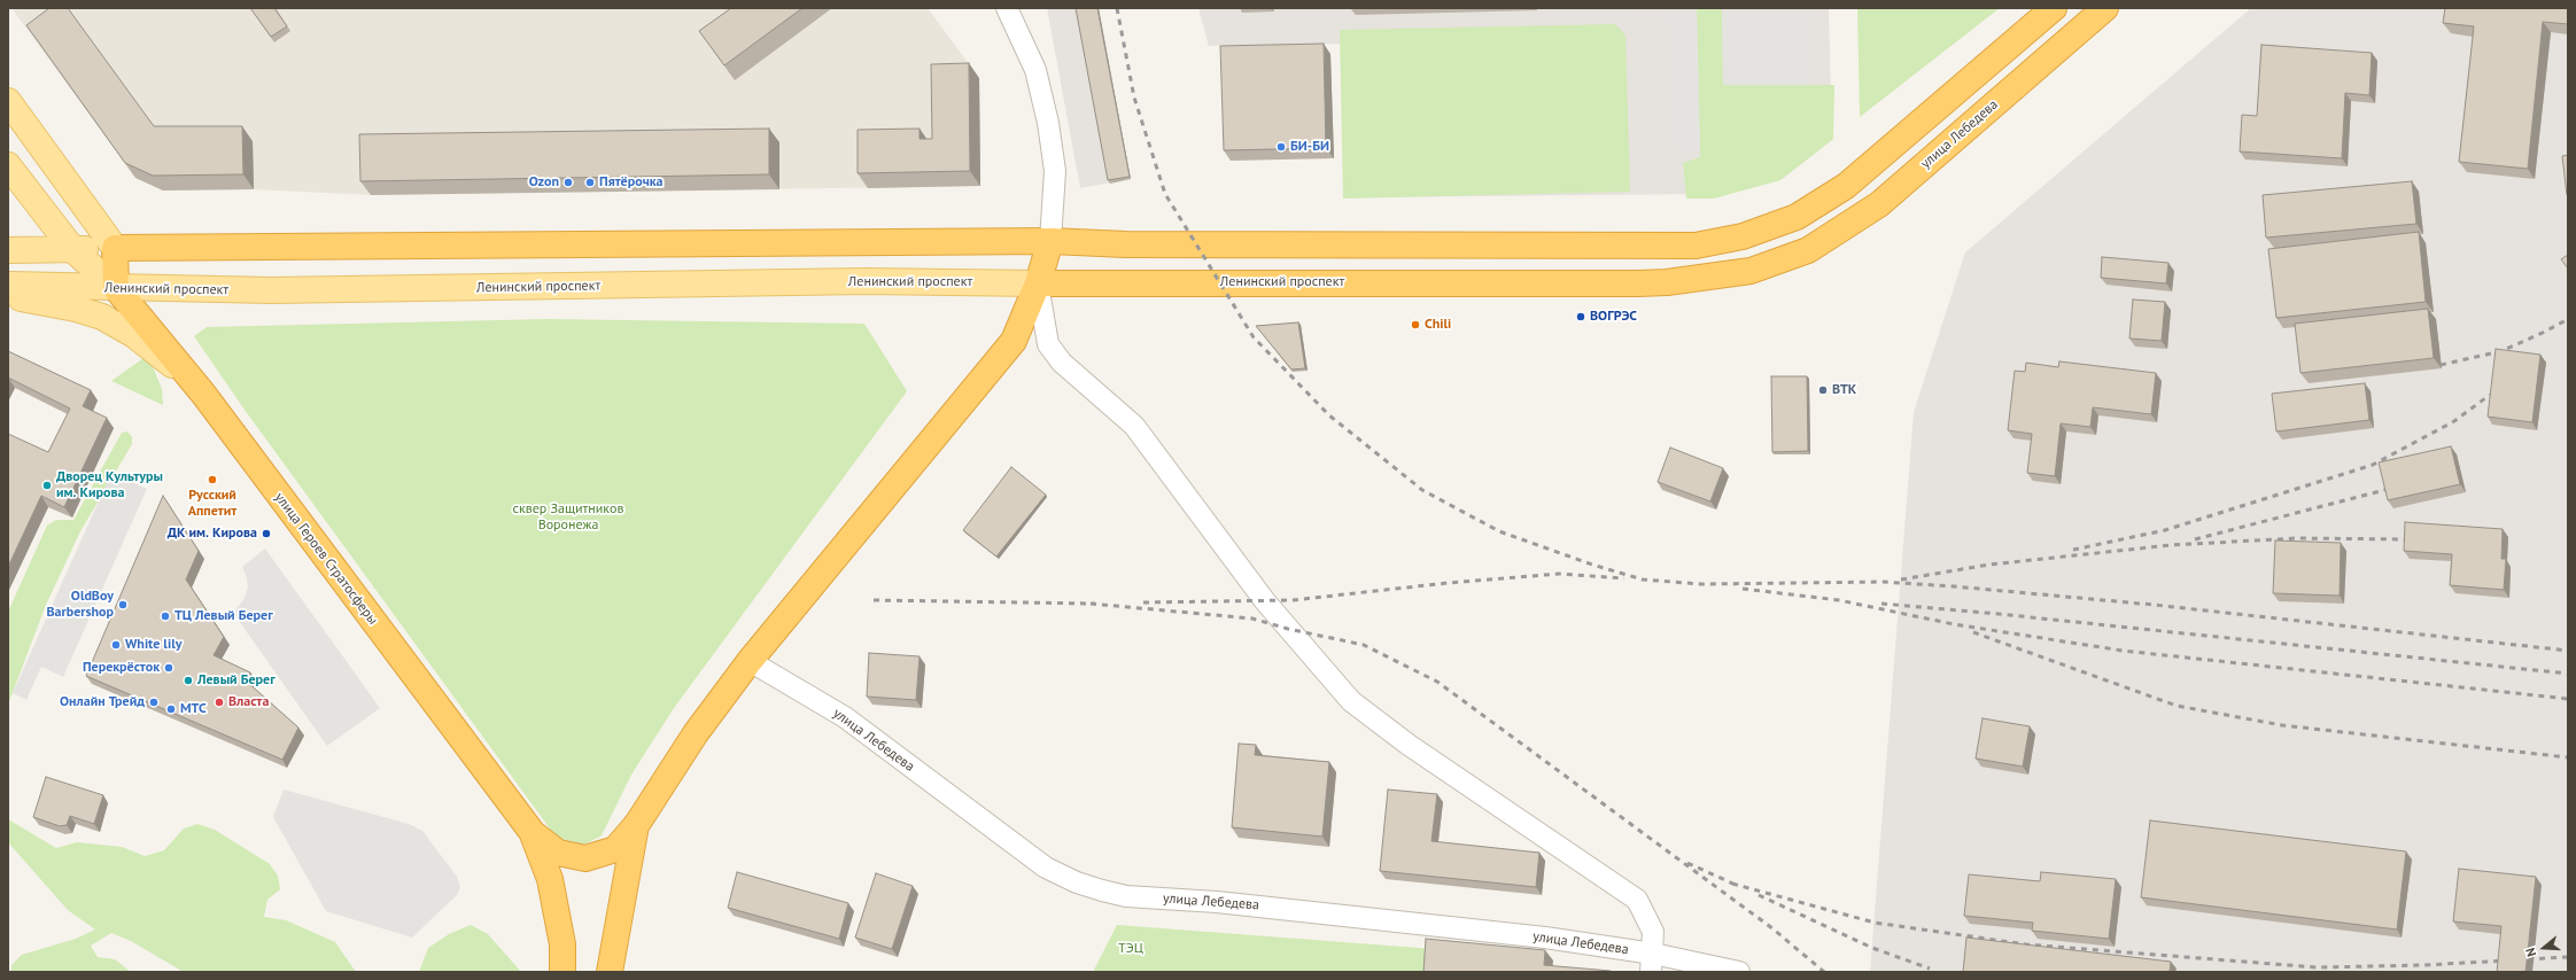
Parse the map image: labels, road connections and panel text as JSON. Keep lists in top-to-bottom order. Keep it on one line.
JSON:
{"streets":{"highway":["улица Лебедева","Ленинский проспект","улица Героев Стратосферы"]},"crossings":[["улица Лебедева","Ленинский проспект"],["Ленинский проспект","улица Героев Стратосферы"]],"parks":["сквер Защитников Воронежа","ТЭЦ"],"places":["БИ-БИ","Ozon","Пятёрочка","ВОГРЭС","Chili","ВТК","Русский Аппетит","Дворец Культуры им. Кирова","ДК им. Кирова","OldBoy Barbershop","ТЦ Левый Берег","White lily","Перекрёсток","Левый Берег","Онлайн Трейд","Власта","МТС"],"north":"left"}
